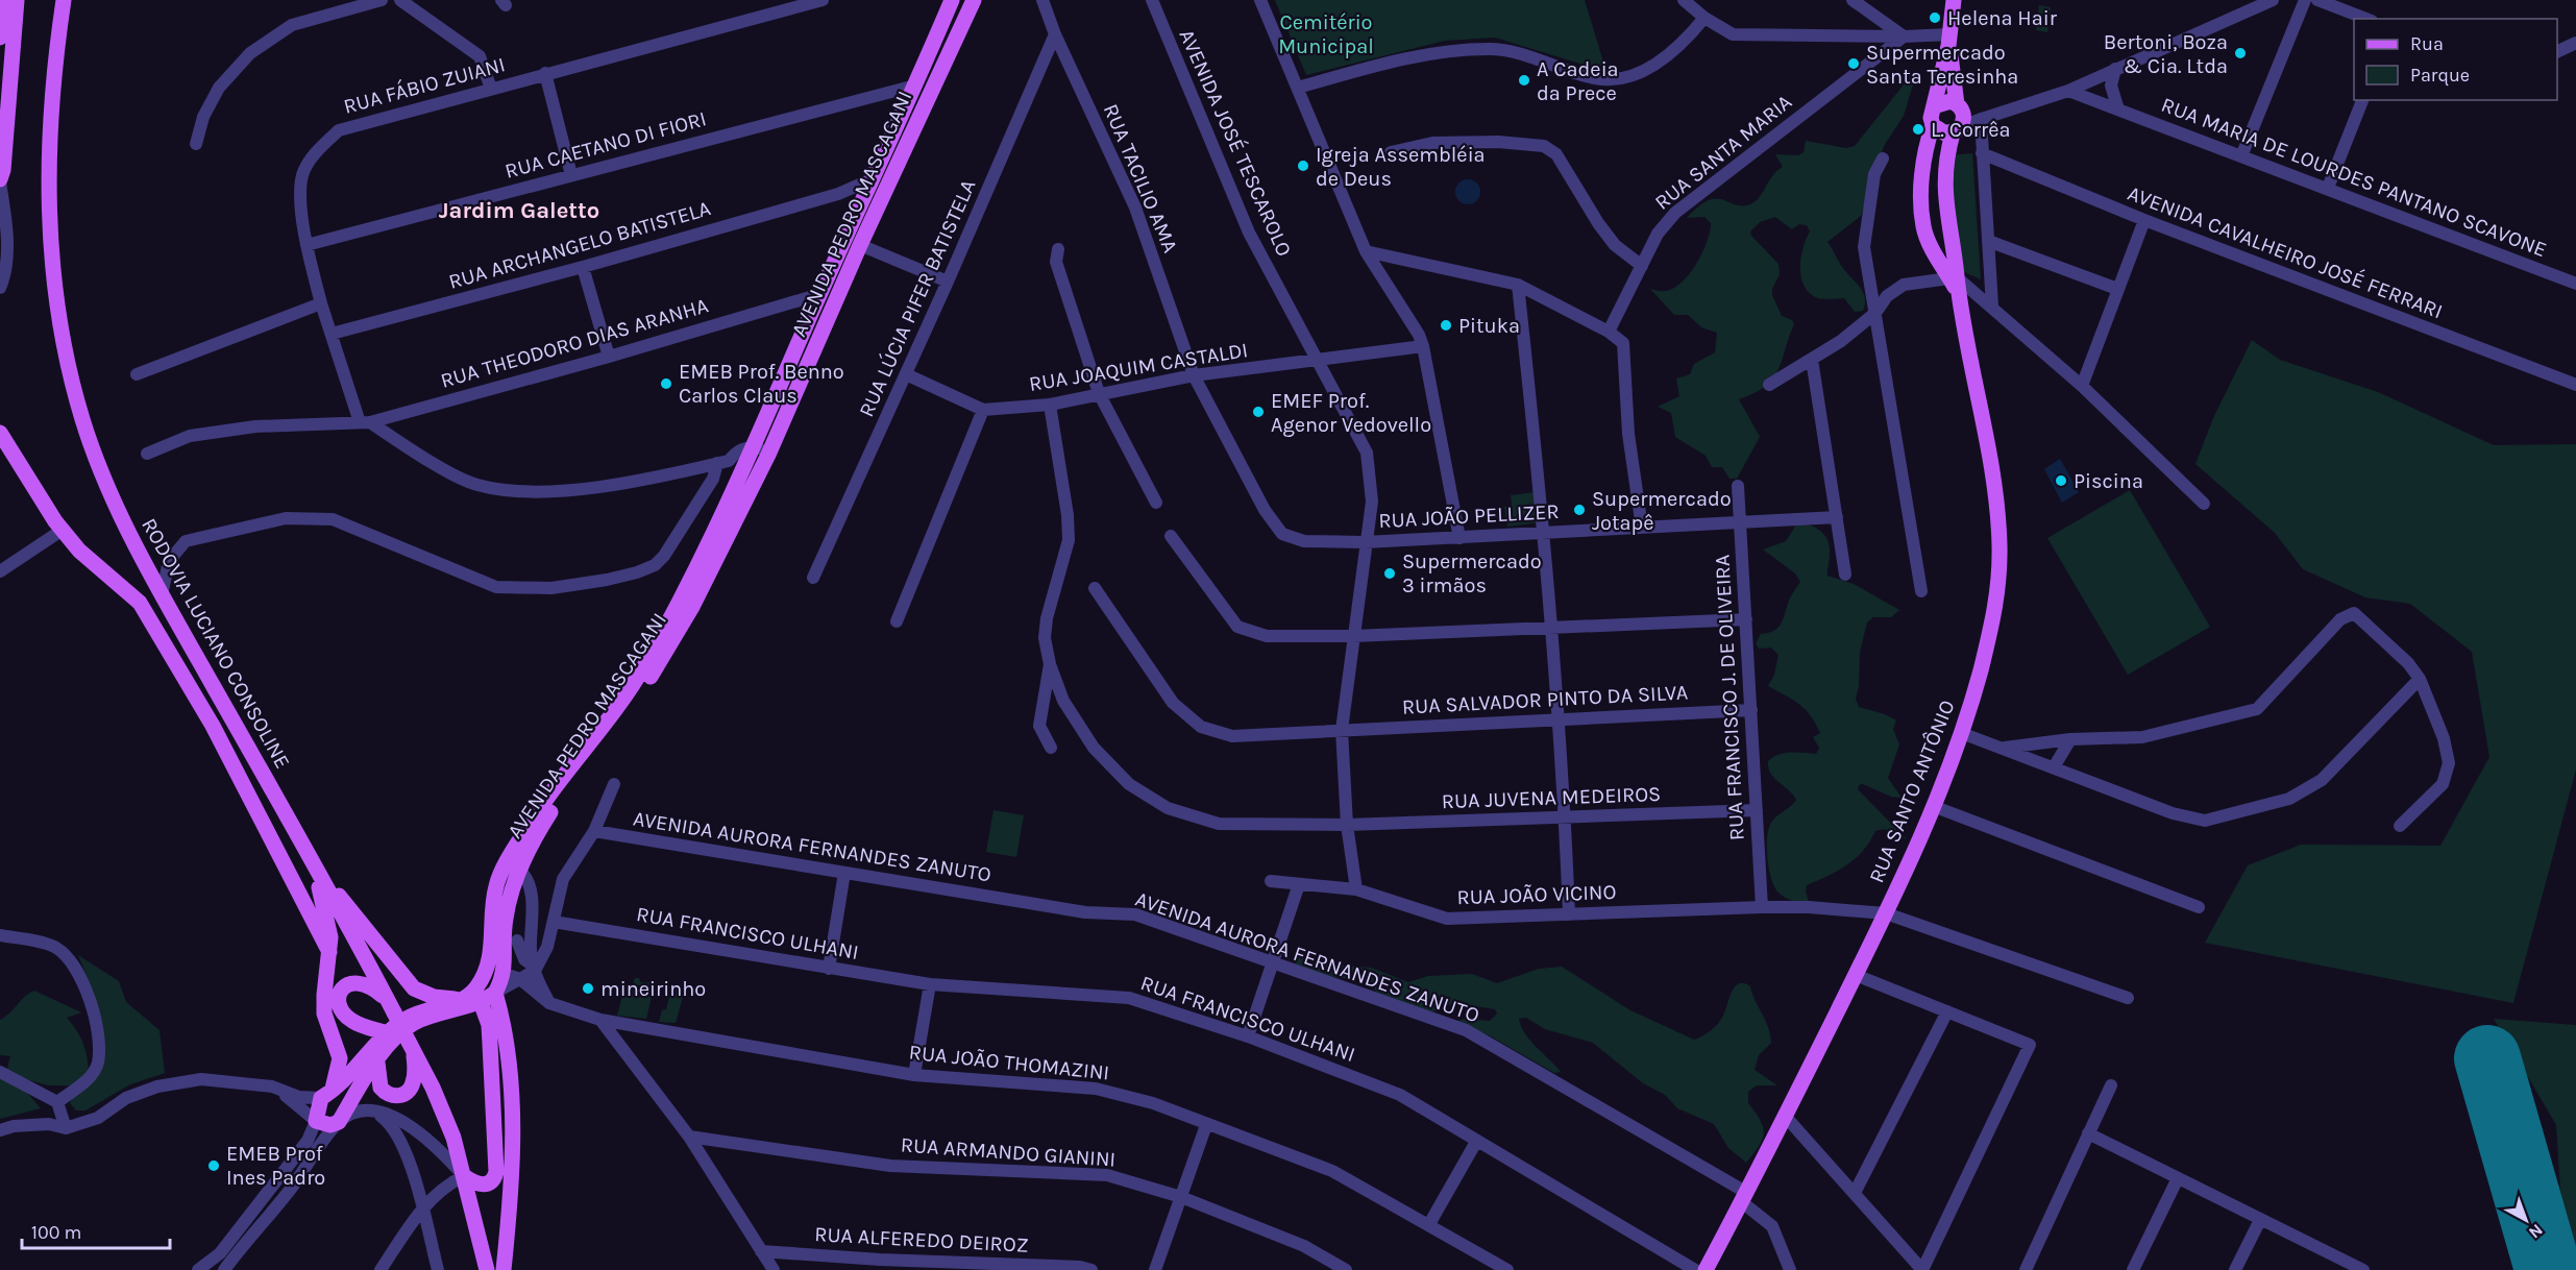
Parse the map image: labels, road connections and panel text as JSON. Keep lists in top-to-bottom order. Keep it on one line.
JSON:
{"streets":{"main road":["AVENIDA PEDRO MASCAGANI","RODOVIA LUCIANO CONSOLINE","RUA SANTO ANTÔNIO"],"street":["RUA FÁBIO ZUIANI","AVENIDA JOSÉ TESCAROLO","RUA CAETANO DI FIORI","RUA SANTA MARIA","RUA MARIA DE LOURDES PANTANO SCAVONE","RUA TACILIO AMA","RUA ARCHANGELO BATISTELA","AVENIDA CAVALHEIRO JOSÉ FERRARI","RUA LÚCIA PIFER BATISTELA","RUA THEODORO DIAS ARANHA","RUA JOAQUIM CASTALDI","RUA JOÃO PELLIZER","RUA FRANCISCO J. DE OLIVEIRA","RUA SALVADOR PINTO DA SILVA","RUA JUVENA MEDEIROS","AVENIDA AURORA FERNANDES ZANUTO","RUA JOÃO VICINO","RUA FRANCISCO ULHANI","RUA JOÃO THOMAZINI","RUA ARMANDO GIANINI","RUA ALFEREDO DEIROZ"]},"crossings":[["RUA FÁBIO ZUIANI","RUA CAETANO DI FIORI"],["RUA FÁBIO ZUIANI","RUA ARCHANGELO BATISTELA"],["RUA FÁBIO ZUIANI","RUA THEODORO DIAS ARANHA"],["AVENIDA JOSÉ TESCAROLO","RUA TACILIO AMA"],["AVENIDA JOSÉ TESCAROLO","RUA JOAQUIM CASTALDI"],["AVENIDA JOSÉ TESCAROLO","RUA JOÃO PELLIZER"],["RUA CAETANO DI FIORI","AVENIDA PEDRO MASCAGANI"],["RUA TACILIO AMA","RUA LÚCIA PIFER BATISTELA"],["RUA TACILIO AMA","RUA JOAQUIM CASTALDI"],["RUA TACILIO AMA","RUA JOÃO PELLIZER"],["AVENIDA PEDRO MASCAGANI","RUA ARCHANGELO BATISTELA"],["AVENIDA PEDRO MASCAGANI","RUA THEODORO DIAS ARANHA"],["RUA LÚCIA PIFER BATISTELA","RUA JOAQUIM CASTALDI"],["RUA JOÃO PELLIZER","RUA FRANCISCO J. DE OLIVEIRA"],["RUA FRANCISCO J. DE OLIVEIRA","RUA SALVADOR PINTO DA SILVA"],["RUA FRANCISCO J. DE OLIVEIRA","RUA JUVENA MEDEIROS"],["RUA FRANCISCO J. DE OLIVEIRA","RUA JOÃO VICINO"],["RUA SANTO ANTÔNIO","AVENIDA AURORA FERNANDES ZANUTO"],["RUA SANTO ANTÔNIO","RUA JOÃO VICINO"]],"districts":["Jardim Galetto"],"parks":["Cemitério Municipal"],"places":["Helena Hair","Bertoni, Boza & Cia. Ltda","Supermercado Santa Teresinha","A Cadeia da Prece","L. Corrêa","Igreja Assembléia de Deus","Pituka","EMEB Prof. Benno Carlos Claus","EMEF Prof. Agenor Vedovello","Piscina","Supermercado Jotapê","Supermercado 3 irmãos","mineirinho","EMEB Prof Ines Padro"],"legend":["Rua","Parque"],"scale_bar":"100 m","north":"bottom right"}
